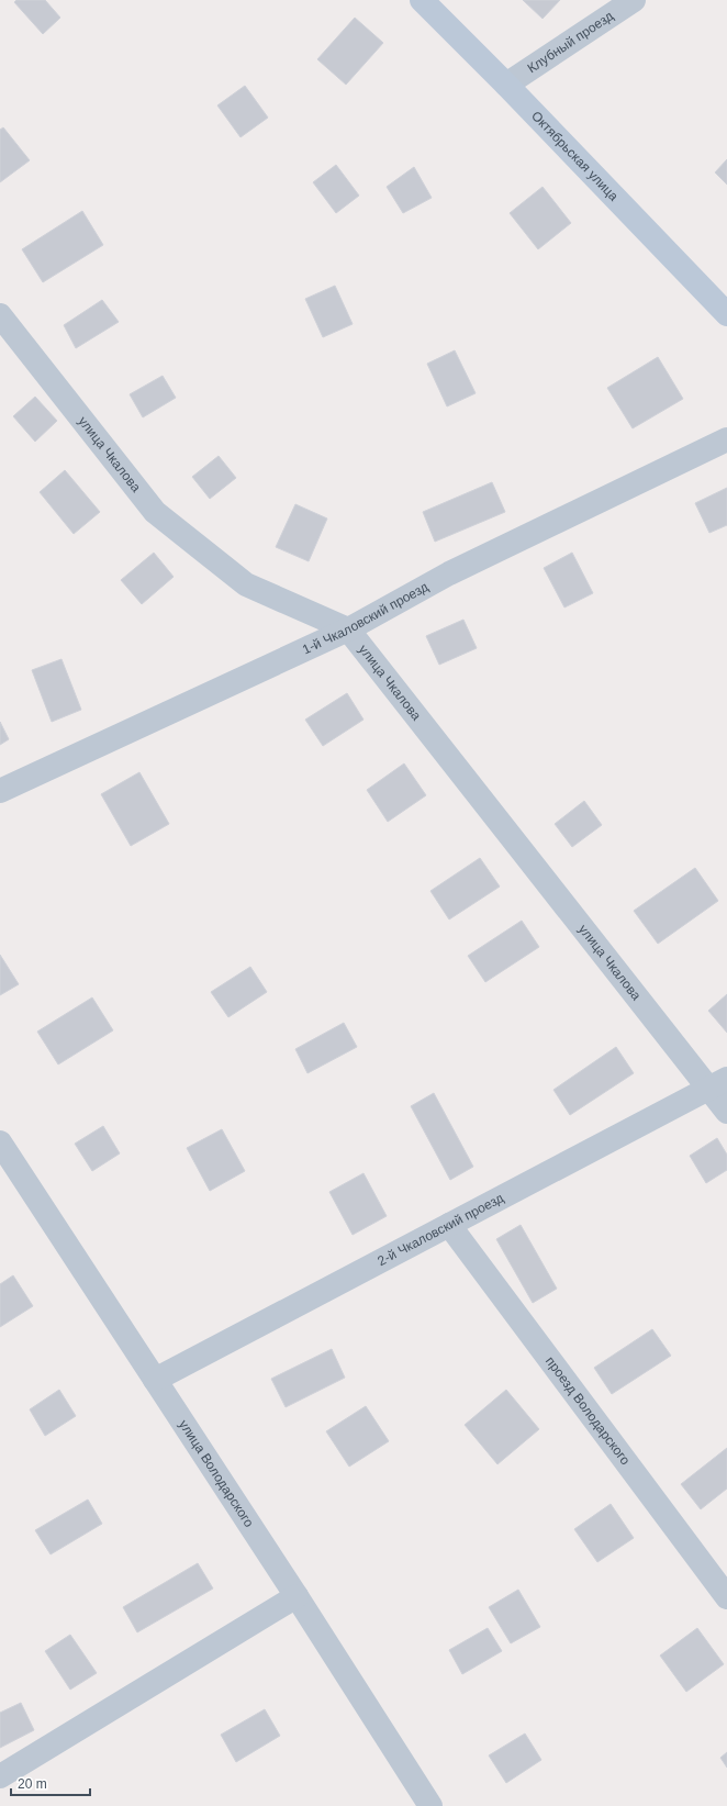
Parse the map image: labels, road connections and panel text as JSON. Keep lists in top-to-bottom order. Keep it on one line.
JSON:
{"streets":{"street":["Клубный проезд","Октябрьская улица","улица Чкалова","1-й Чкаловский проезд","2-й Чкаловский проезд","проезд Володарского","улица Володарского"]},"crossings":[["Клубный проезд","Октябрьская улица"],["улица Чкалова","1-й Чкаловский проезд"],["улица Чкалова","2-й Чкаловский проезд"],["2-й Чкаловский проезд","проезд Володарского"],["2-й Чкаловский проезд","улица Володарского"]],"scale_bar":"20 m"}
